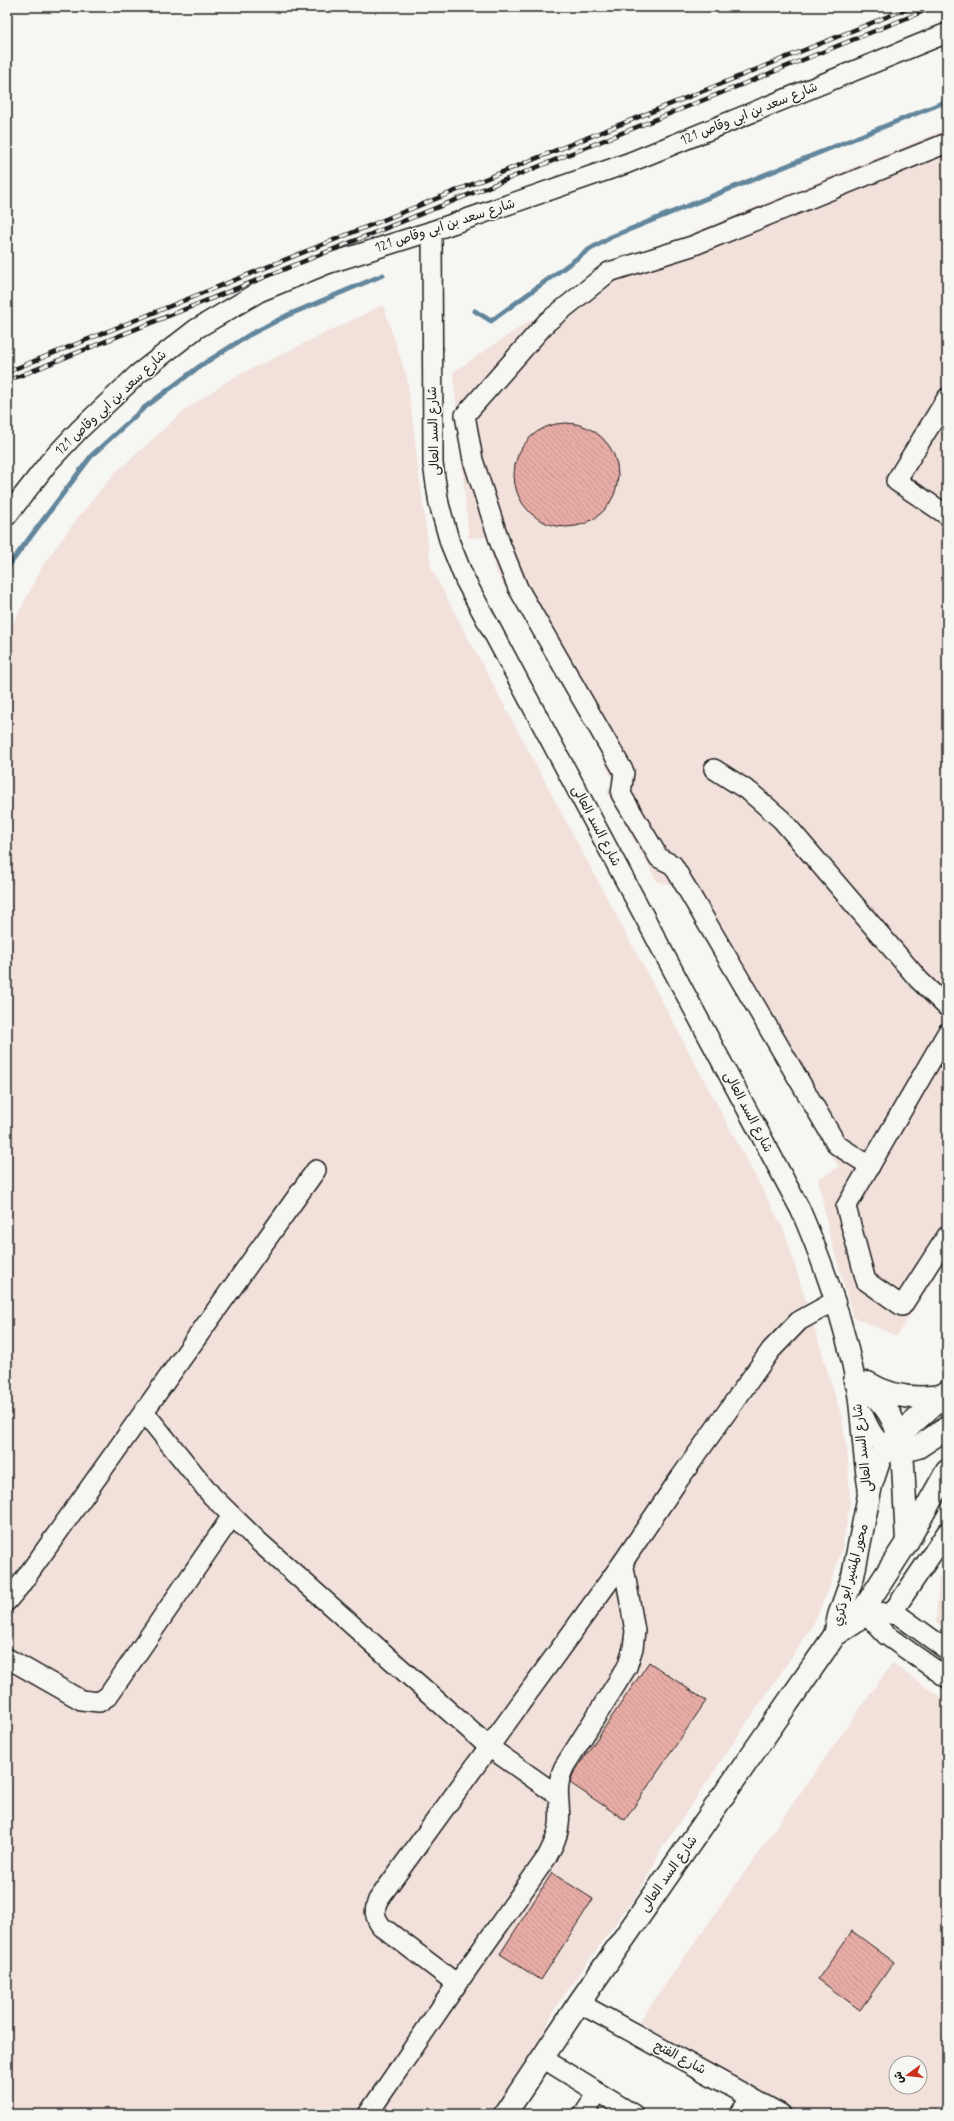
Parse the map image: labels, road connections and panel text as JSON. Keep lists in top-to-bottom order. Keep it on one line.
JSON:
{"streets":{"main road":["شارع السد العالى","محور المشير ابو ذكري"],"street":["شارع سعد بن ابى وقاص 121","شارع الفتح"]},"crossings":[["شارع سعد بن ابى وقاص 121","شارع السد العالى"],["شارع السد العالى","محور المشير ابو ذكري"],["شارع السد العالى","شارع الفتح"]],"north":"left"}
